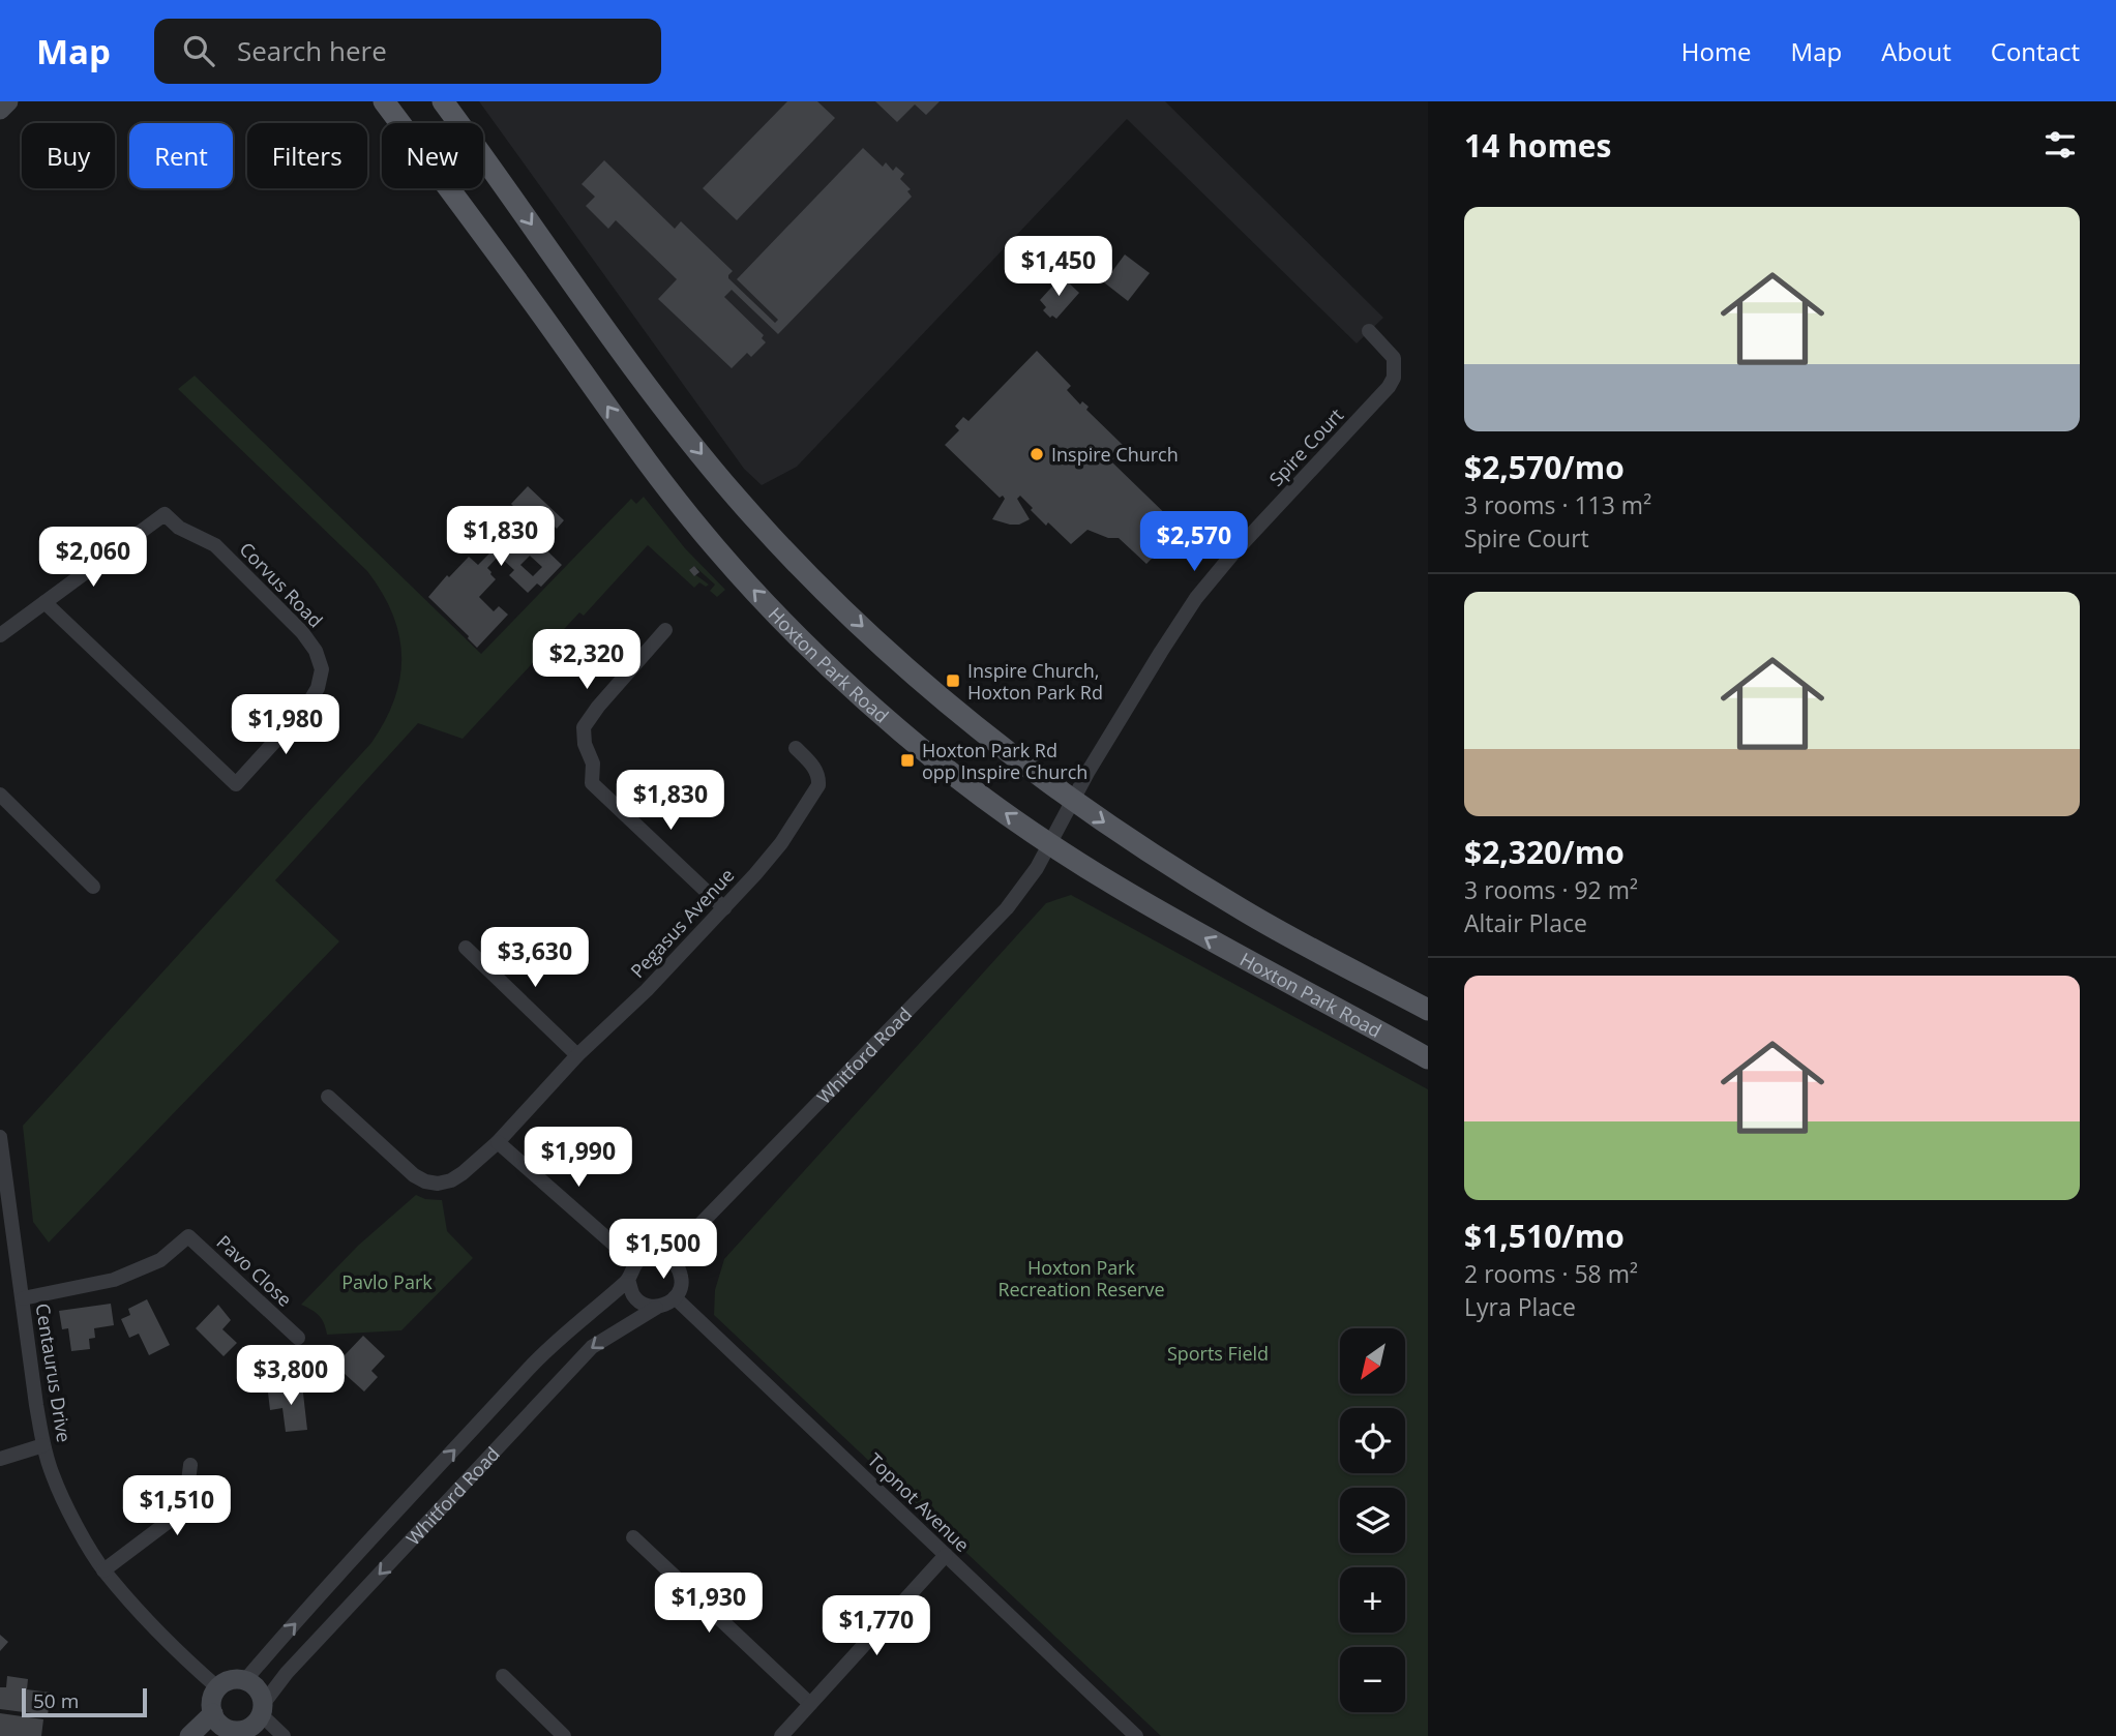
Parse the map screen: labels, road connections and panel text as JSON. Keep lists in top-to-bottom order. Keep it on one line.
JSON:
{"streets":{"main road":["Hoxton Park Road"],"street":["Spire Court","Corvus Road","Pegasus Avenue","Whitford Road","Pavo Close","Centaurus Drive","Topnot Avenue"]},"crossings":[["Spire Court","Hoxton Park Road"],["Spire Court","Whitford Road"],["Hoxton Park Road","Whitford Road"],["Whitford Road","Centaurus Drive"],["Whitford Road","Topnot Avenue"],["Pavo Close","Centaurus Drive"]],"parks":["Hoxton Park Recreation Reserve","Pavlo Park","Sports Field"],"places":{"other":["Inspire Church"],"transit":["Inspire Church, Hoxton Park Rd","Hoxton Park Rd opp Inspire Church"]},"scale_bar":"50 m","north":"bottom left","page":{"header":"Map","search":"Search here","nav":["Home","Map","About","Contact"],"heading":"14 homes","chip":["Buy","Rent","Filters","New"],"list":[{"name":"$2,570/mo","note":"3 rooms · 113 m² · Spire Court"},{"name":"$2,320/mo","note":"3 rooms · 92 m² · Altair Place"},{"name":"$1,510/mo","note":"2 rooms · 58 m² · Lyra Place"}],"price":["$1,450","$1,830","$2,570","$2,060","$2,320","$1,980","$1,830","$3,630","$1,990","$1,500","$3,800","$1,510","$1,930","$1,770"],"map_buttons":["+","−"],"scale":"50 m"}}
